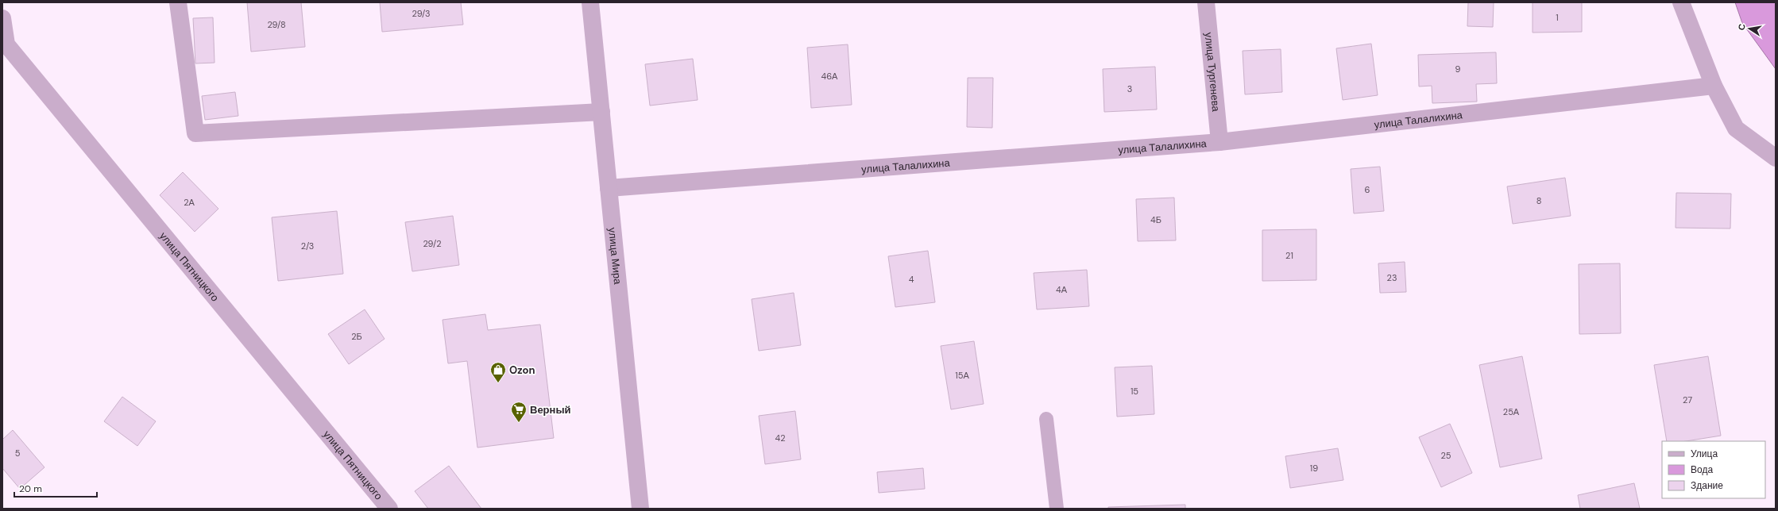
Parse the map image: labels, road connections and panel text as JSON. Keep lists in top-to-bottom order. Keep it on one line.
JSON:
{"streets":{"street":["улица Тургенева","улица Талалихина","улица Мира","улица Пятницкого"]},"crossings":[["улица Тургенева","улица Талалихина"],["улица Талалихина","улица Мира"]],"places":{"shop":["Ozon"],"supermarket":["Верный"]},"house_numbers":["29/3","1","29/8","9","46А","3","6","8","2А","4Б","29/2","2/3","21","23","4","4А","2Б","15А","15","27","25А","42","5","25","19"],"legend":["Улица","Вода","Здание"],"scale_bar":"20 m","north":"left"}
